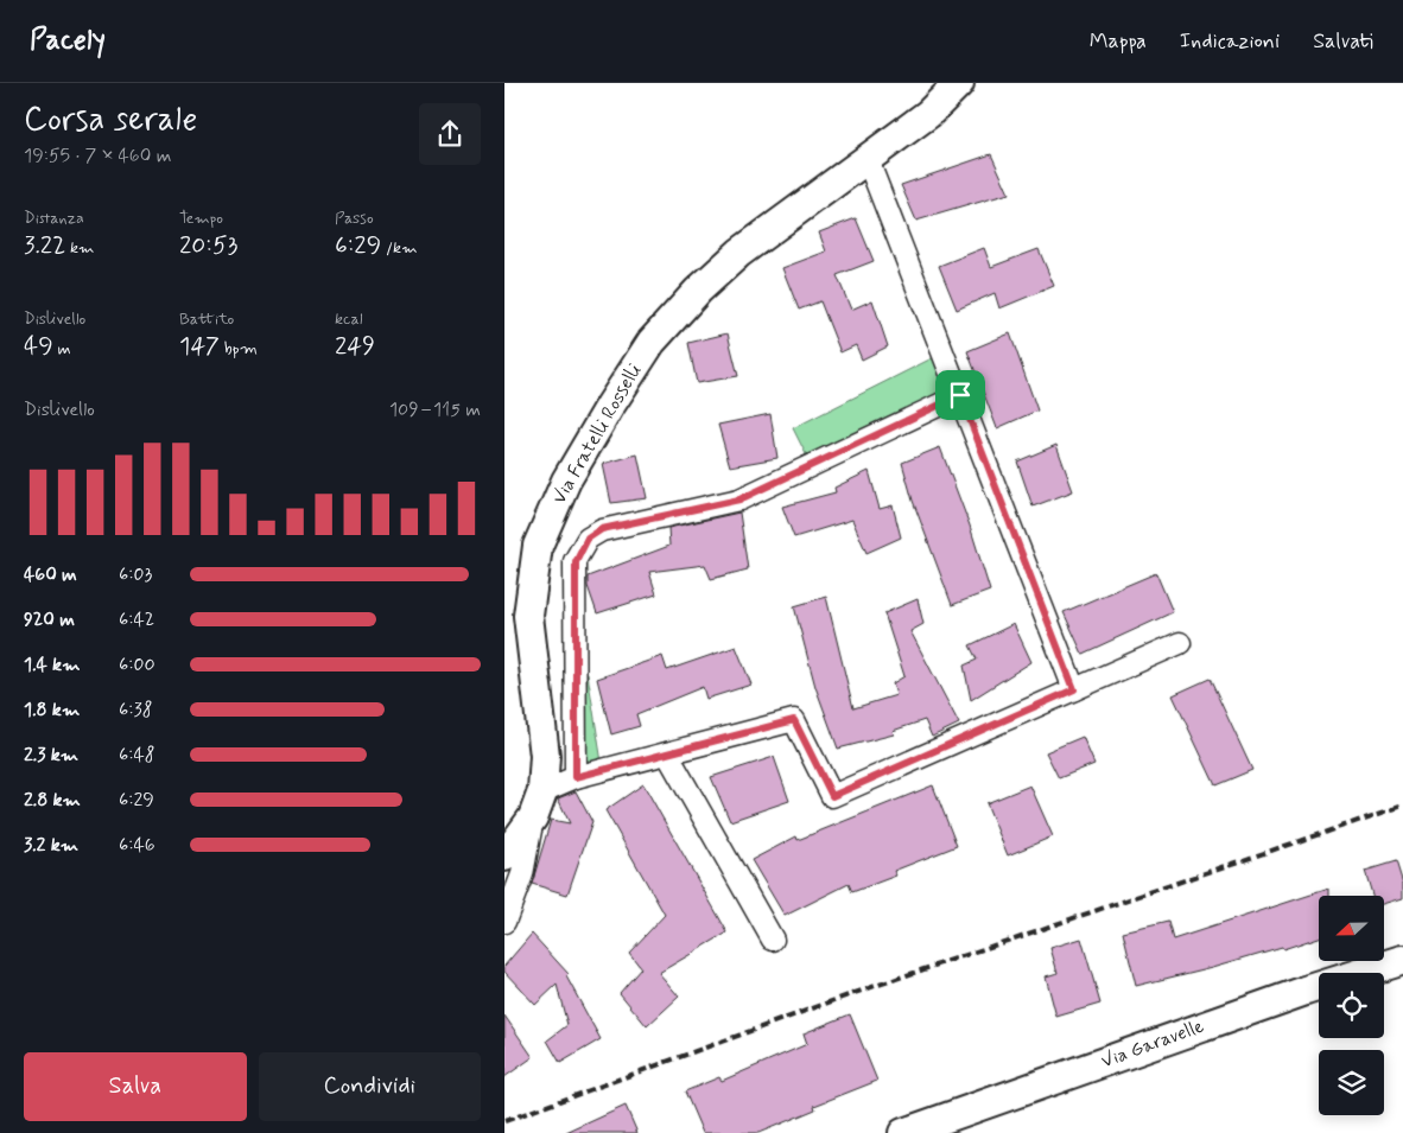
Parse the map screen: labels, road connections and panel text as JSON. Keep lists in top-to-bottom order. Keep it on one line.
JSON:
{"streets":{"street":["Via Fratelli Rosselli","Via Garavelle"]},"north":"left","page":{"header":"Pacely","nav":["Mappa","Indicazioni","Salvati"],"heading":["Corsa serale","19:55 · 7 × 460 m"],"stats":[["Distanza","3.22 km"],["Tempo","20:53"],["Passo","6:29 /km"],["Dislivello","49 m"],["Battito","147 bpm"],["kcal","249"]],"chart":["Dislivello","109–115 m"],"list":[{"name":"460 m","note":"6:03"},{"name":"920 m","note":"6:42"},{"name":"1.4 km","note":"6:00"},{"name":"1.8 km","note":"6:38"},{"name":"2.3 km","note":"6:48"},{"name":"2.8 km","note":"6:29"},{"name":"3.2 km","note":"6:46"}],"buttons":["Salva","Condividi"]}}
